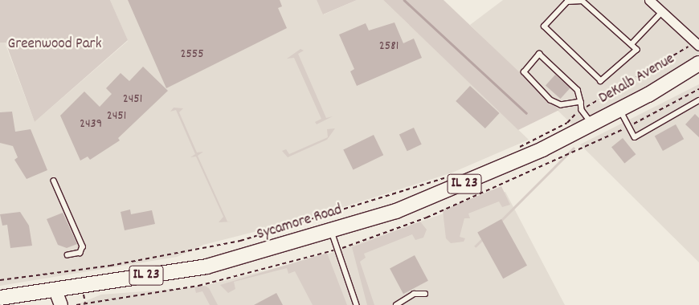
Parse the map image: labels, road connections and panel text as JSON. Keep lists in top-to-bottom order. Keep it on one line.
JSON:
{"streets":{"main road":["DeKalb Avenue","IL 23","Sycamore Road"]},"crossings":[["DeKalb Avenue","Sycamore Road"]],"parks":["Greenwood Park"],"house_numbers":["2581","2555","2451","2451","2439"]}
